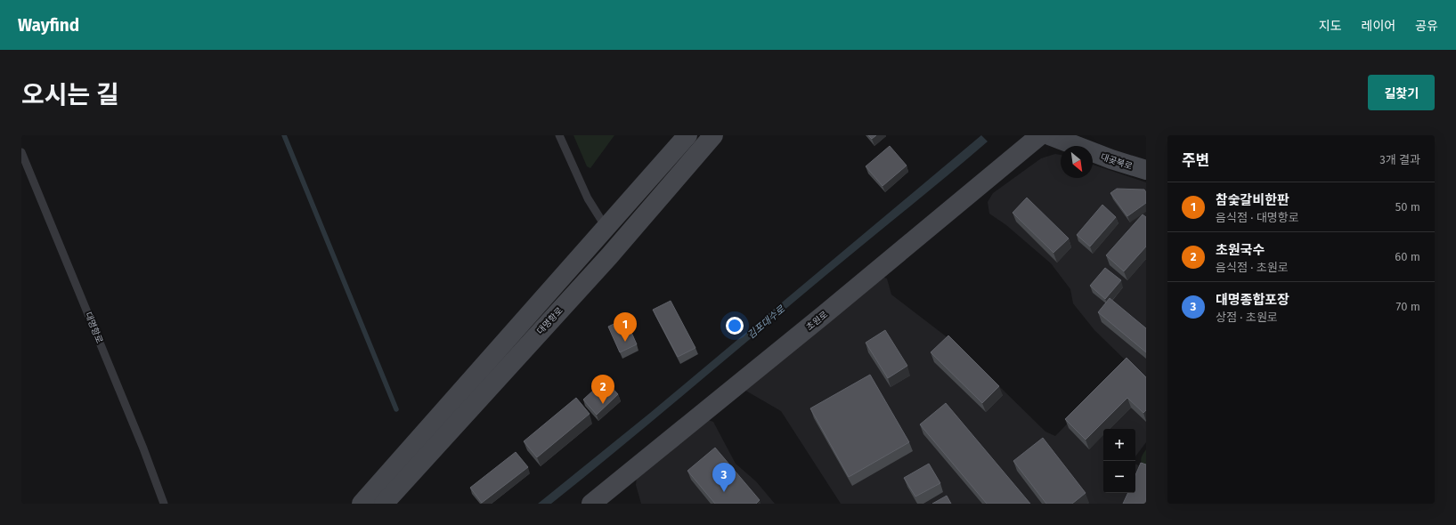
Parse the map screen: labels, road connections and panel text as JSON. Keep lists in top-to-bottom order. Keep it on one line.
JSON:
{"streets":{"main road":["대곶북로","대명항로","초원로"]},"water":["김포대수로"],"north":"bottom right","page":{"header":"Wayfind","nav":["지도","레이어","공유"],"title":"오시는 길","buttons":"길찾기","heading":["주변","3개 결과"],"list":[{"mark":"1","name":"참숯갈비한판","note":"음식점 · 대명항로","value":"50 m"},{"mark":"2","name":"초원국수","note":"음식점 · 초원로","value":"60 m"},{"mark":"3","name":"대명종합포장","note":"상점 · 초원로","value":"70 m"}],"pins":["1","2","3"],"map_buttons":["+","−"]}}
